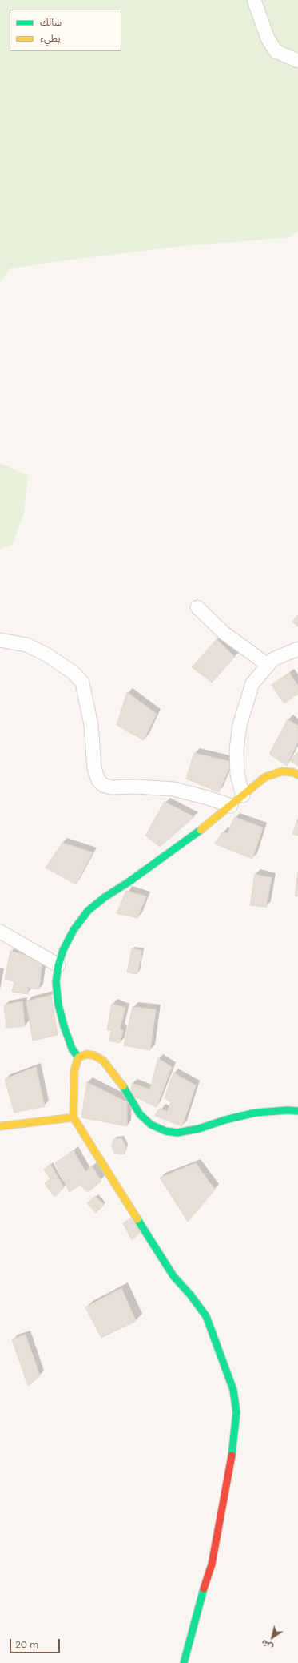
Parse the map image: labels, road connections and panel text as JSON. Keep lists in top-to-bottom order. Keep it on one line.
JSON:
{"legend":["سالك","بطيء"],"scale_bar":"20 m","north":"bottom left"}
